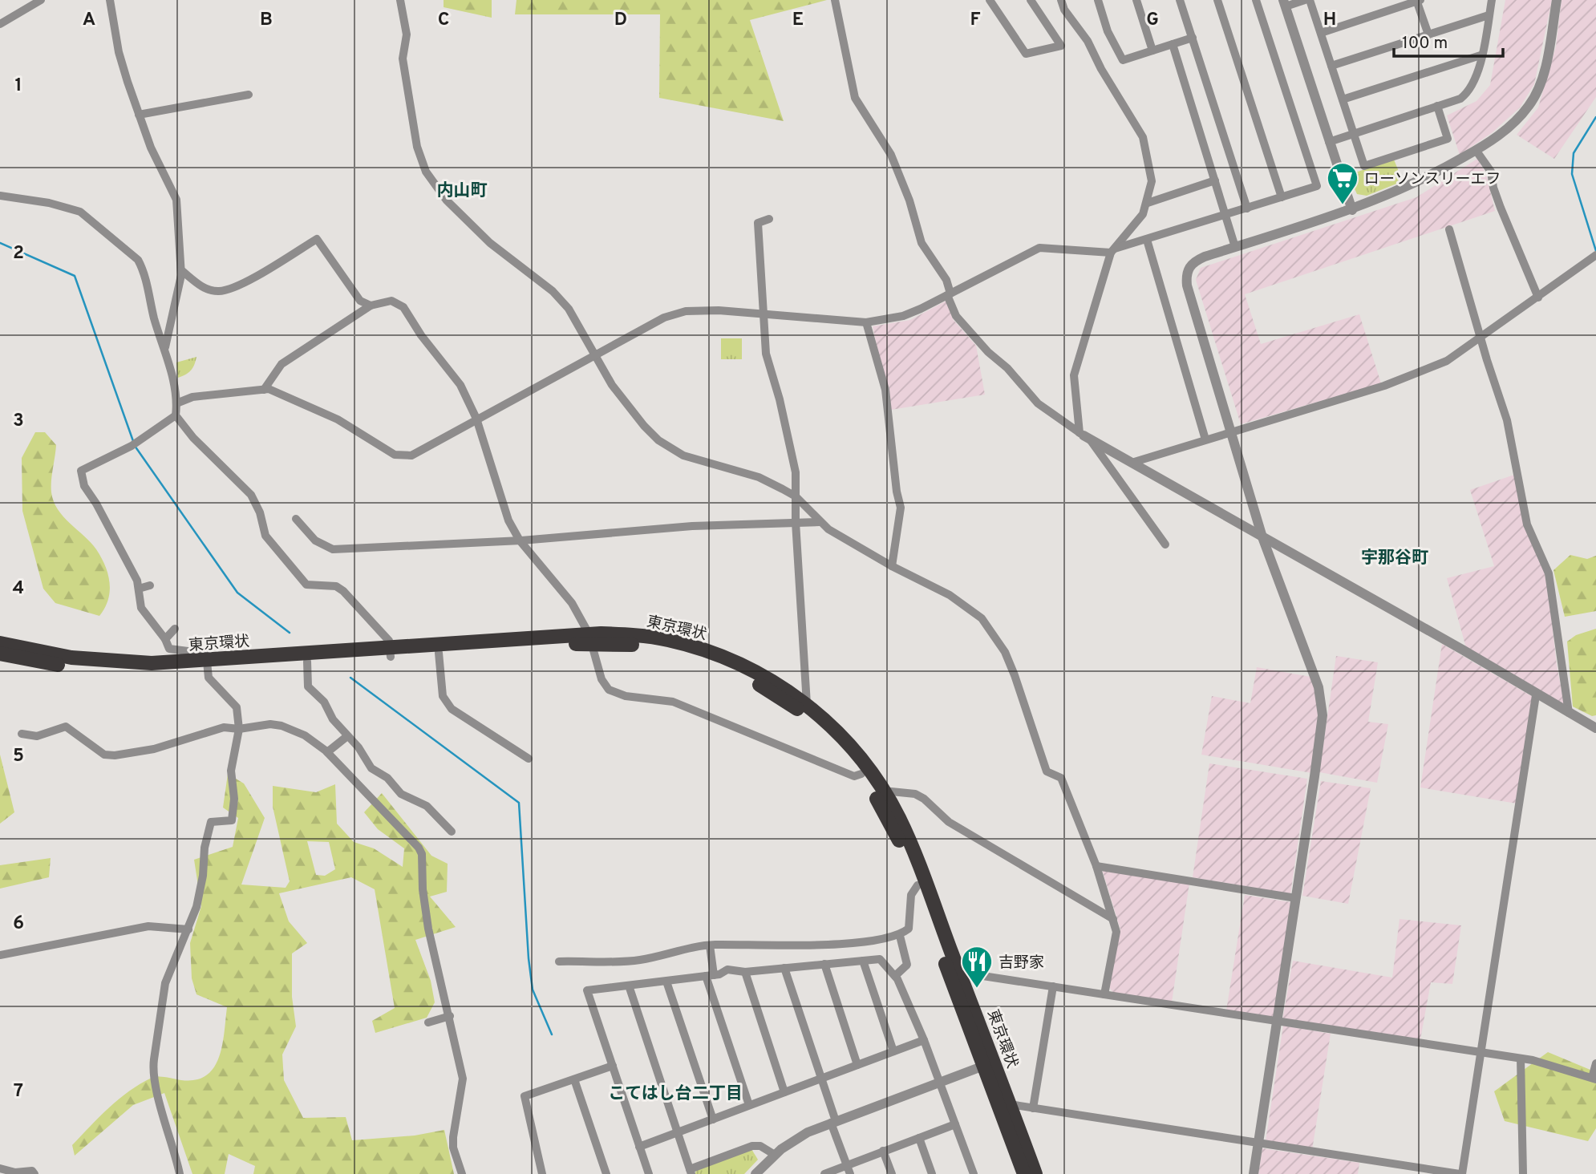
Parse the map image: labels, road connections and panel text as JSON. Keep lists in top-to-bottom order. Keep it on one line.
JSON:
{"streets":{"highway":["東京環状"]},"districts":["内山町","宇那谷町","こてはし台二丁目"],"places":{"supermarket":["ローソンスリーエフ"],"restaurant":["吉野家"]},"scale_bar":"100 m","grid":{"columns":["A","B","C","D","E","F","G","H"],"rows":["1","2","3","4","5","6","7"]}}
